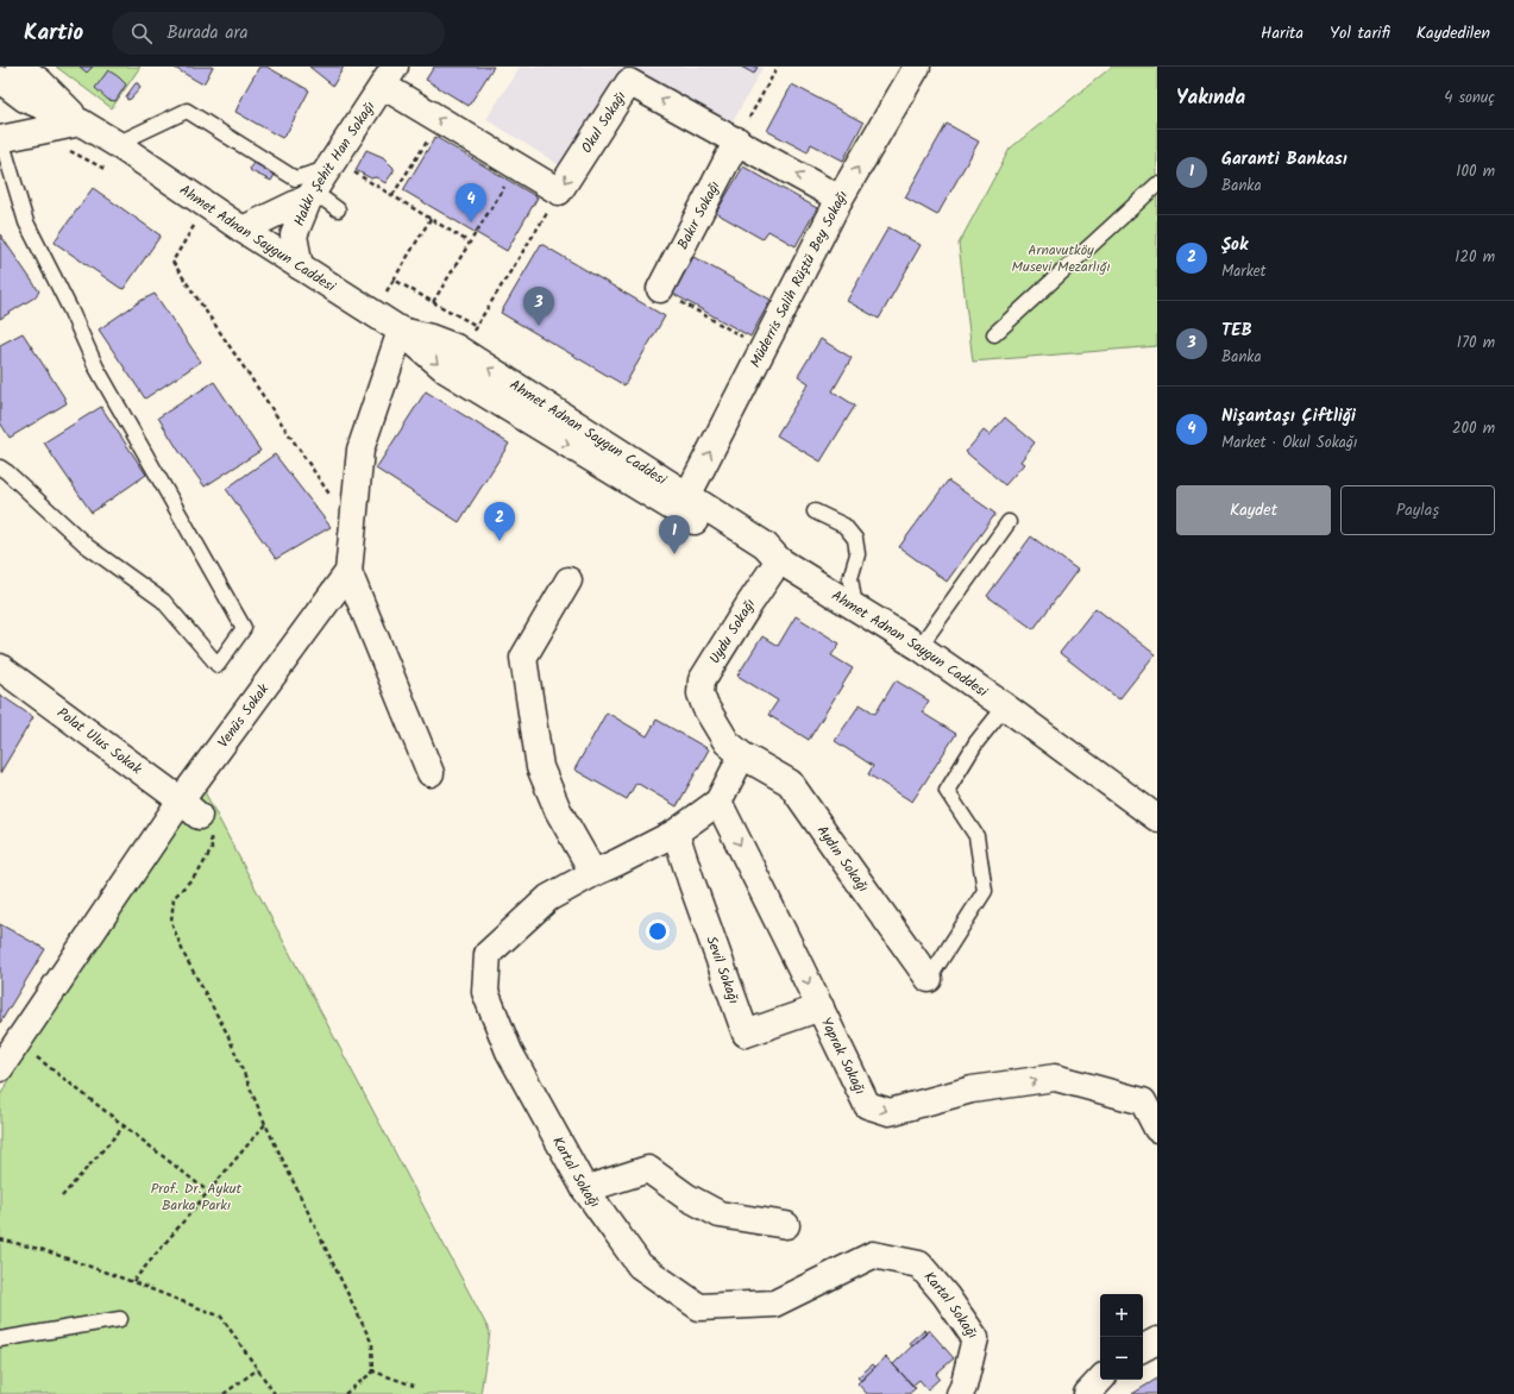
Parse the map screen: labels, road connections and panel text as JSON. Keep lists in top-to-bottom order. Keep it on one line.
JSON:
{"streets":{"street":["Okul Sokağı","Hakkı Şehit Han Sokağı","Bakır Sokağı","Ahmet Adnan Saygun Caddesi","Müderris Salih Rüştü Bey Sokağı","Uydu Sokağı","Venüs Sokak","Polat Ulus Sokak","Aydın Sokağı","Sevil Sokağı","Yaprak Sokağı","Kartal Sokağı"]},"crossings":[["Okul Sokağı","Bakır Sokağı"],["Okul Sokağı","Müderris Salih Rüştü Bey Sokağı"],["Hakkı Şehit Han Sokağı","Ahmet Adnan Saygun Caddesi"],["Ahmet Adnan Saygun Caddesi","Müderris Salih Rüştü Bey Sokağı"],["Ahmet Adnan Saygun Caddesi","Uydu Sokağı"],["Uydu Sokağı","Aydın Sokağı"],["Uydu Sokağı","Kartal Sokağı"],["Venüs Sokak","Polat Ulus Sokak"],["Aydın Sokağı","Kartal Sokağı"],["Sevil Sokağı","Yaprak Sokağı"],["Sevil Sokağı","Kartal Sokağı"],["Yaprak Sokağı","Kartal Sokağı"]],"one_way":["Müderris Salih Rüştü Bey Sokağı","Yaprak Sokağı"],"parks":["Arnavutköy Musevi Mezarlığı","Prof. Dr. Aykut Barka Parkı"],"page":{"header":"Kartio","search":"Burada ara","nav":["Harita","Yol tarifi","Kaydedilen"],"heading":["Yakında","4 sonuç"],"list":[{"mark":"1","name":"Garanti Bankası","note":"Banka","value":"100 m"},{"mark":"2","name":"Şok","note":"Market","value":"120 m"},{"mark":"3","name":"TEB","note":"Banka","value":"170 m"},{"mark":"4","name":"Nişantaşı Çiftliği","note":"Market · Okul Sokağı","value":"200 m"}],"pins":["4","3","2","1"],"buttons":["Kaydet","Paylaş"],"map_buttons":["+","−"]}}
